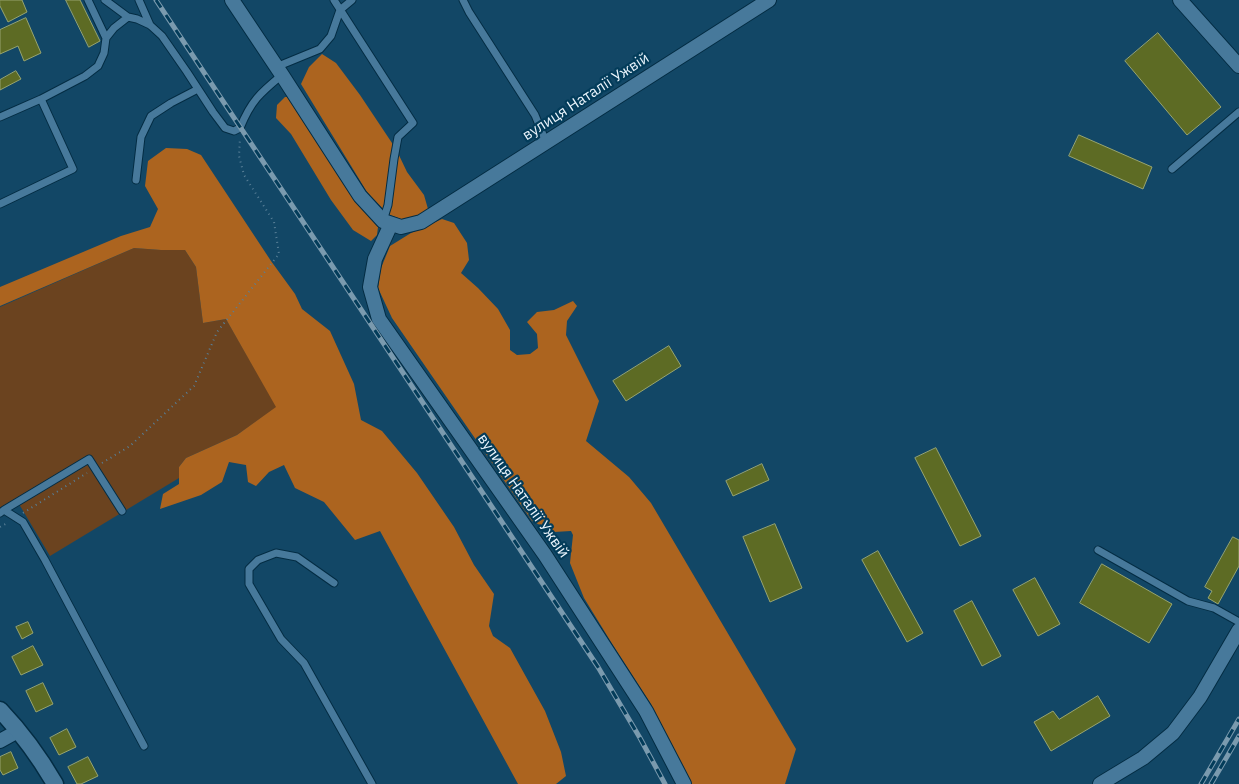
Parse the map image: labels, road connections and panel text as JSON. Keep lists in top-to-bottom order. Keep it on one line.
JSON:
{"streets":{"street":["вулиця Наталії Ужвій"]}}
